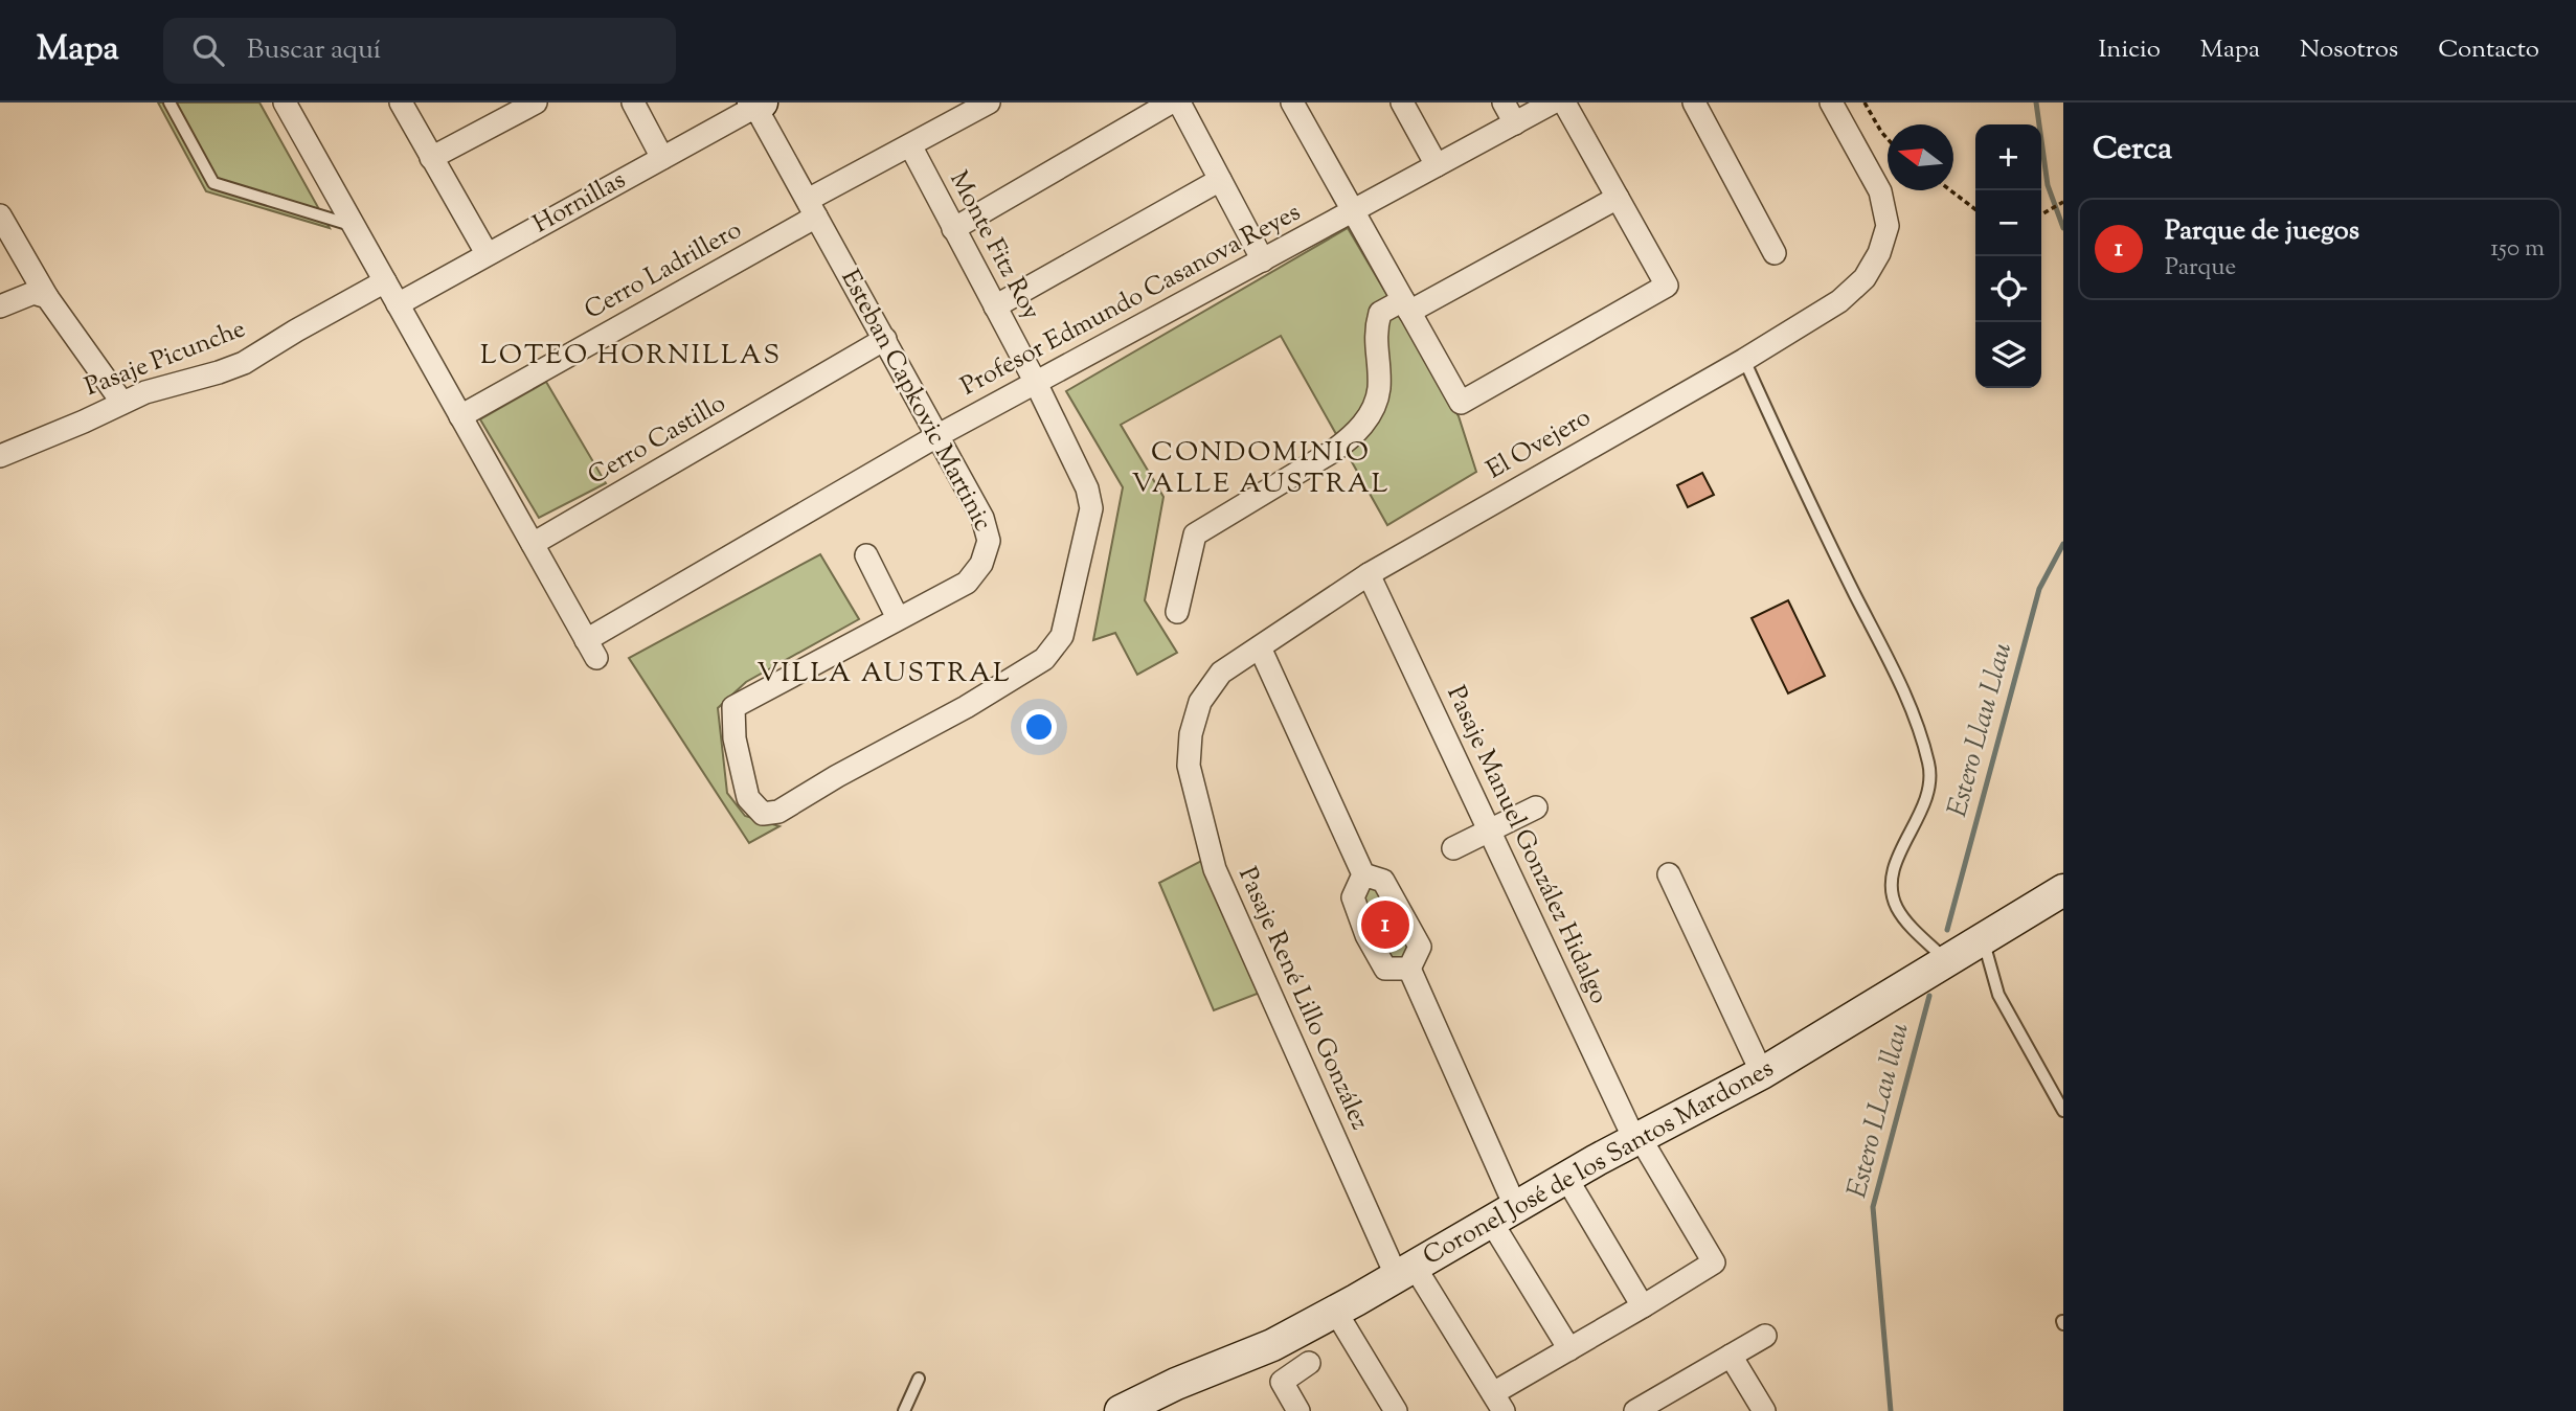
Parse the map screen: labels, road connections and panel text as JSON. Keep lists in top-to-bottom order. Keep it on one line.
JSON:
{"streets":{"street":["Hornillas","Monte Fitz Roy","Cerro Ladrillero","Profesor Edmundo Casanova Reyes","Pasaje Picunche","Esteban Capkovic Martinic","Cerro Castillo","El Ovejero","Pasaje Manuel González Hidalgo","Pasaje René Lillo González","Coronel José de los Santos Mardones"]},"crossings":[["Hornillas","Esteban Capkovic Martinic"],["Monte Fitz Roy","Cerro Ladrillero"],["Monte Fitz Roy","Profesor Edmundo Casanova Reyes"],["Monte Fitz Roy","Esteban Capkovic Martinic"],["Cerro Ladrillero","Esteban Capkovic Martinic"],["Profesor Edmundo Casanova Reyes","Esteban Capkovic Martinic"],["Profesor Edmundo Casanova Reyes","Cerro Castillo"],["Esteban Capkovic Martinic","Cerro Castillo"],["El Ovejero","Pasaje Manuel González Hidalgo"],["El Ovejero","Pasaje René Lillo González"],["Pasaje Manuel González Hidalgo","Coronel José de los Santos Mardones"],["Pasaje René Lillo González","Coronel José de los Santos Mardones"]],"districts":["LOTEO HORNILLAS","CONDOMINIO VALLE AUSTRAL","VILLA AUSTRAL"],"water":["Estero Llau Llau","Estero LLau llau"],"north":"left","page":{"header":"Mapa","search":"Buscar aquí","nav":["Inicio","Mapa","Nosotros","Contacto"],"heading":"Cerca","map_buttons":["+","−"],"list":[{"mark":"1","name":"Parque de juegos","note":"Parque","value":"150 m"}],"pins":"1"}}
